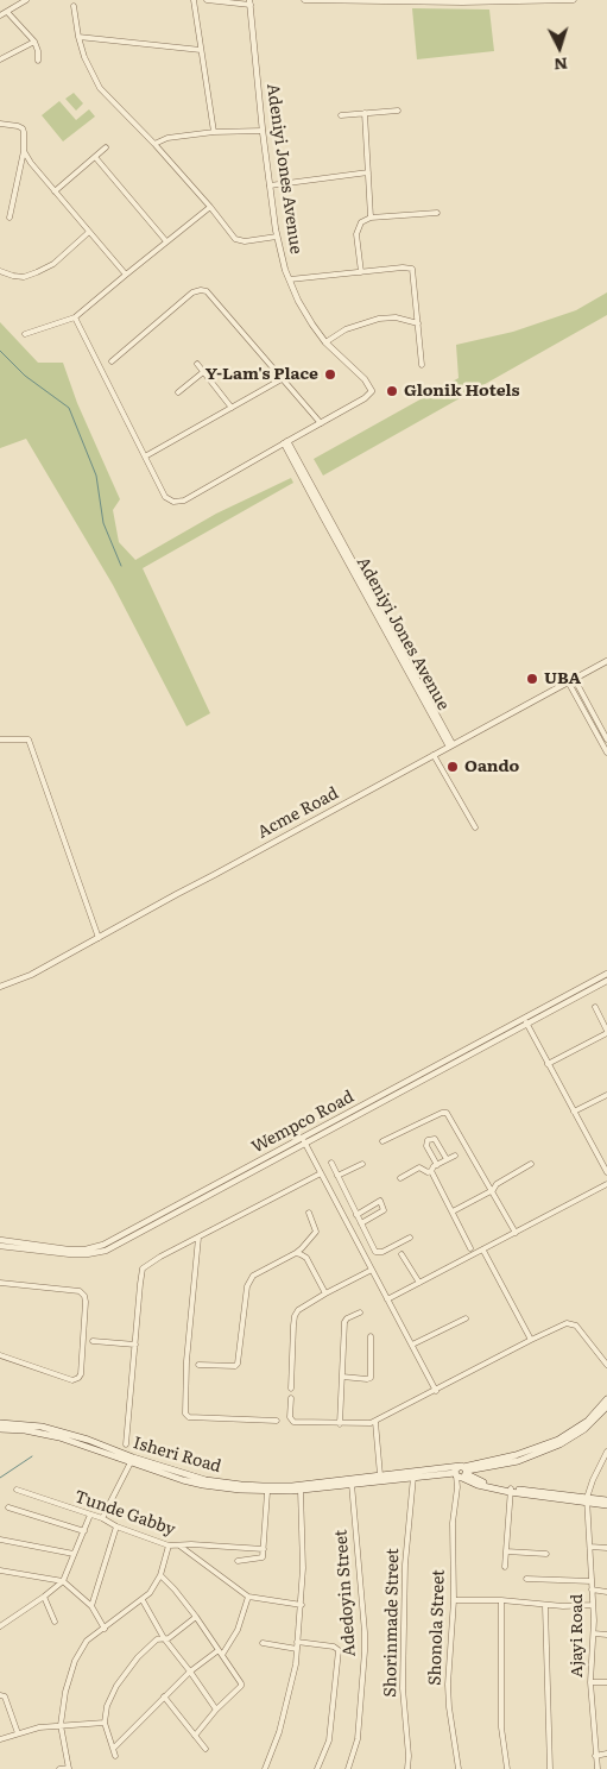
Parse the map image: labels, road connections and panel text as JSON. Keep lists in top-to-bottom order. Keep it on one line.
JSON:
{"streets":{"main road":["Isheri Road"],"street":["Adeniyi Jones Avenue","Acme Road","Wempco Road","Tunde Gabby","Adedoyin Street","Shorinmade Street","Shonola Street","Ajayi Road"]},"crossings":[["Adeniyi Jones Avenue","Acme Road"],["Isheri Road","Adedoyin Street"],["Isheri Road","Shorinmade Street"],["Isheri Road","Shonola Street"]],"places":["Y-Lam's Place","Glonik Hotels","UBA","Oando"],"north":"bottom"}
